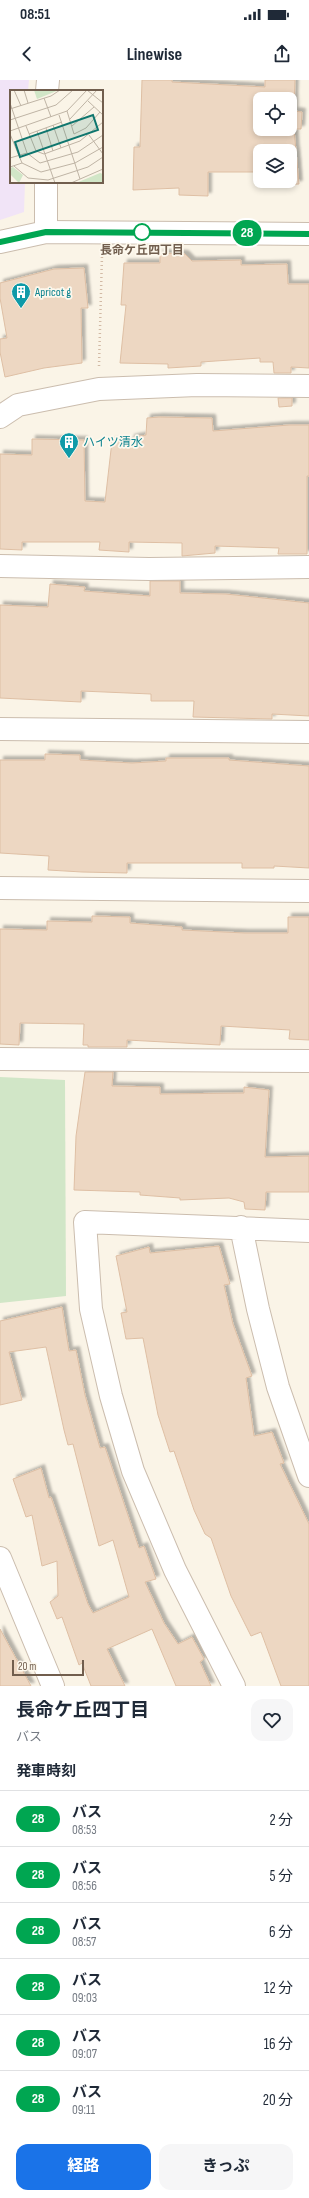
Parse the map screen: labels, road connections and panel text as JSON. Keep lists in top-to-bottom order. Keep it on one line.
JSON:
{"places":{"other":["長命ケ丘四丁目"],"building":["Apricot g","ハイツ清水"]},"lines":["bus line 28"],"scale_bar":"20 m","page":{"status":"08:51","header":"Linewise","on_map":"28","scale":"20 m","heading":[["長命ケ丘四丁目","バス"],"発車時刻"],"list":[{"mark":"28","name":"バス","note":"08:53","value":"2 分"},{"mark":"28","name":"バス","note":"08:56","value":"5 分"},{"mark":"28","name":"バス","note":"08:57","value":"6 分"},{"mark":"28","name":"バス","note":"09:03","value":"12 分"},{"mark":"28","name":"バス","note":"09:07","value":"16 分"},{"mark":"28","name":"バス","note":"09:11","value":"20 分"}],"buttons":["経路","きっぷ"]}}
